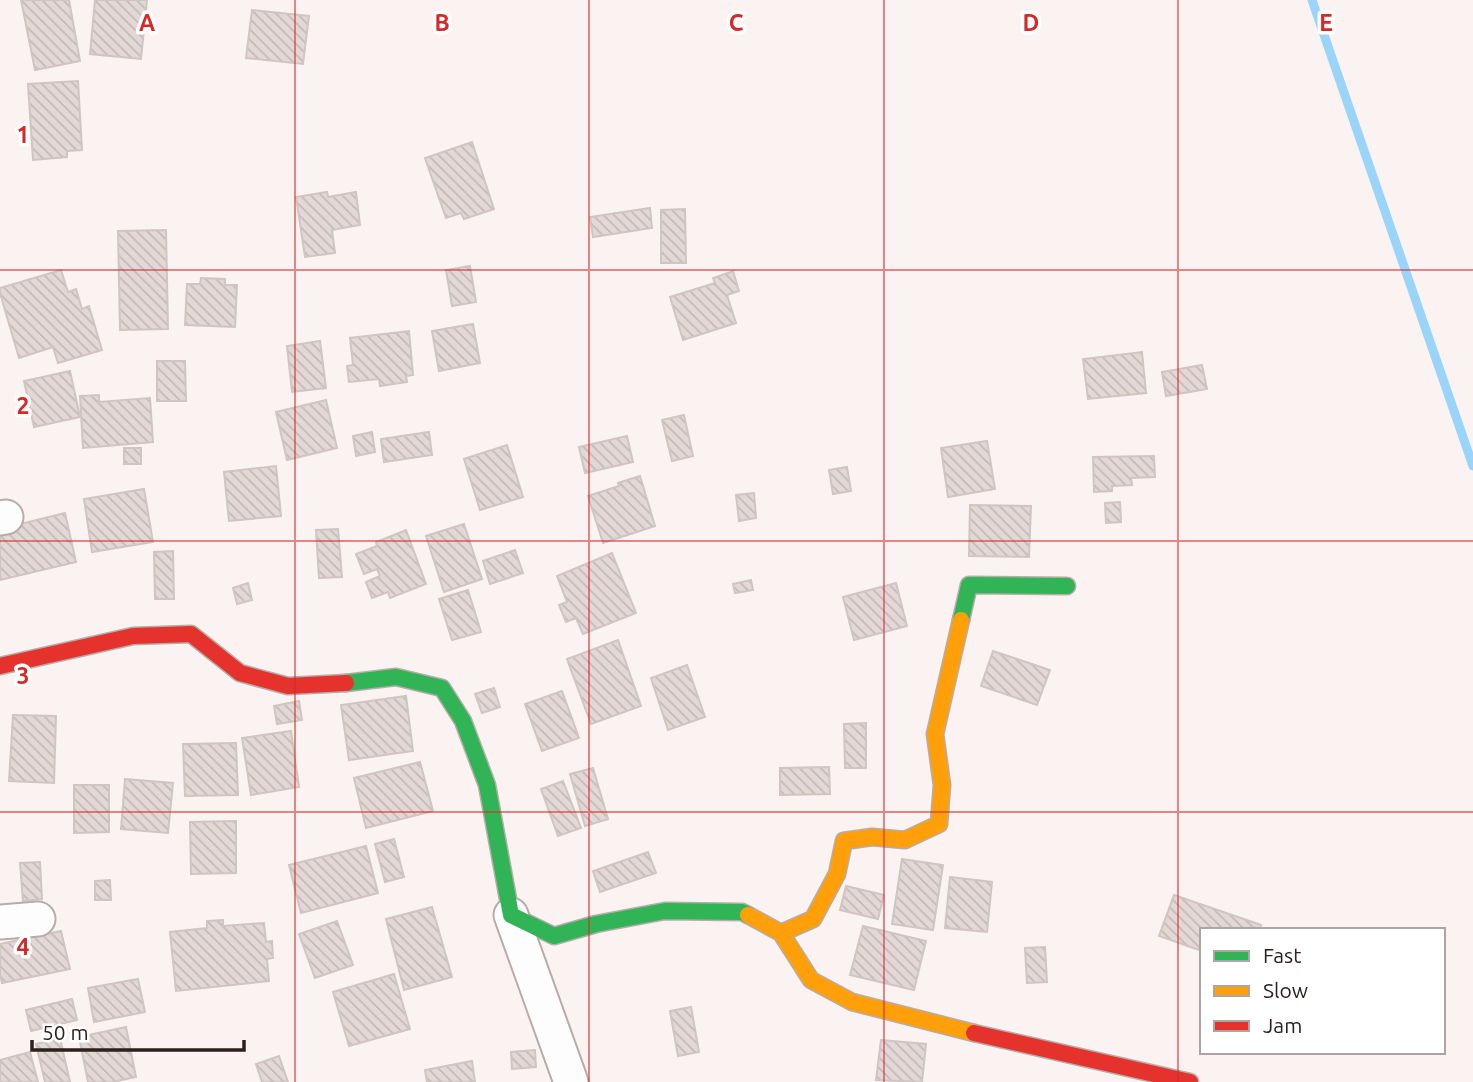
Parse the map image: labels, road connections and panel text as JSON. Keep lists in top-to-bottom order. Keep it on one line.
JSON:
{"legend":["Fast","Slow","Jam"],"scale_bar":"50 m","grid":{"columns":["A","B","C","D","E"],"rows":["1","2","3","4"]}}
